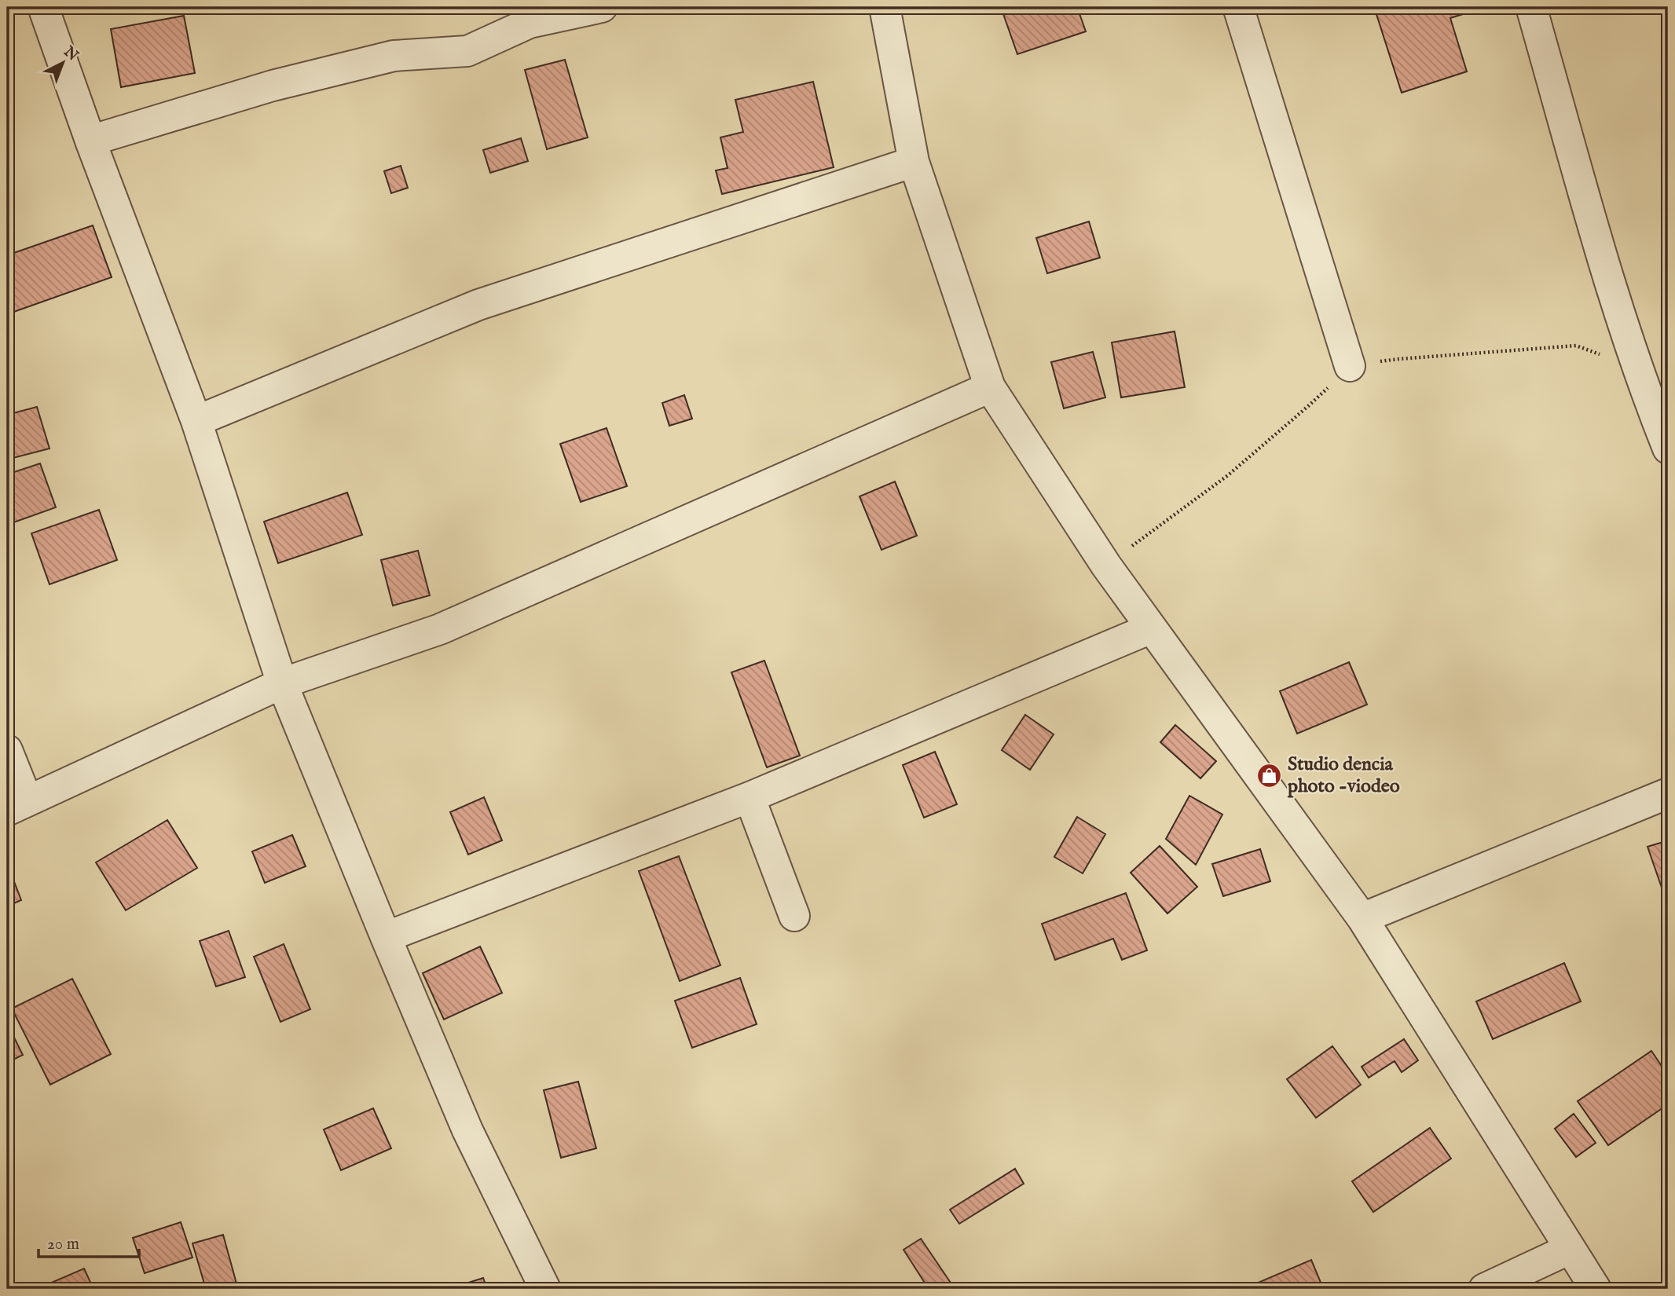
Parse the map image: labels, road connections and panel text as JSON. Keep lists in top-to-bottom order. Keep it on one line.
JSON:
{"places":{"shop":["Studio dencia photo -viodeo"]},"scale_bar":"20 m","north":"top right"}
